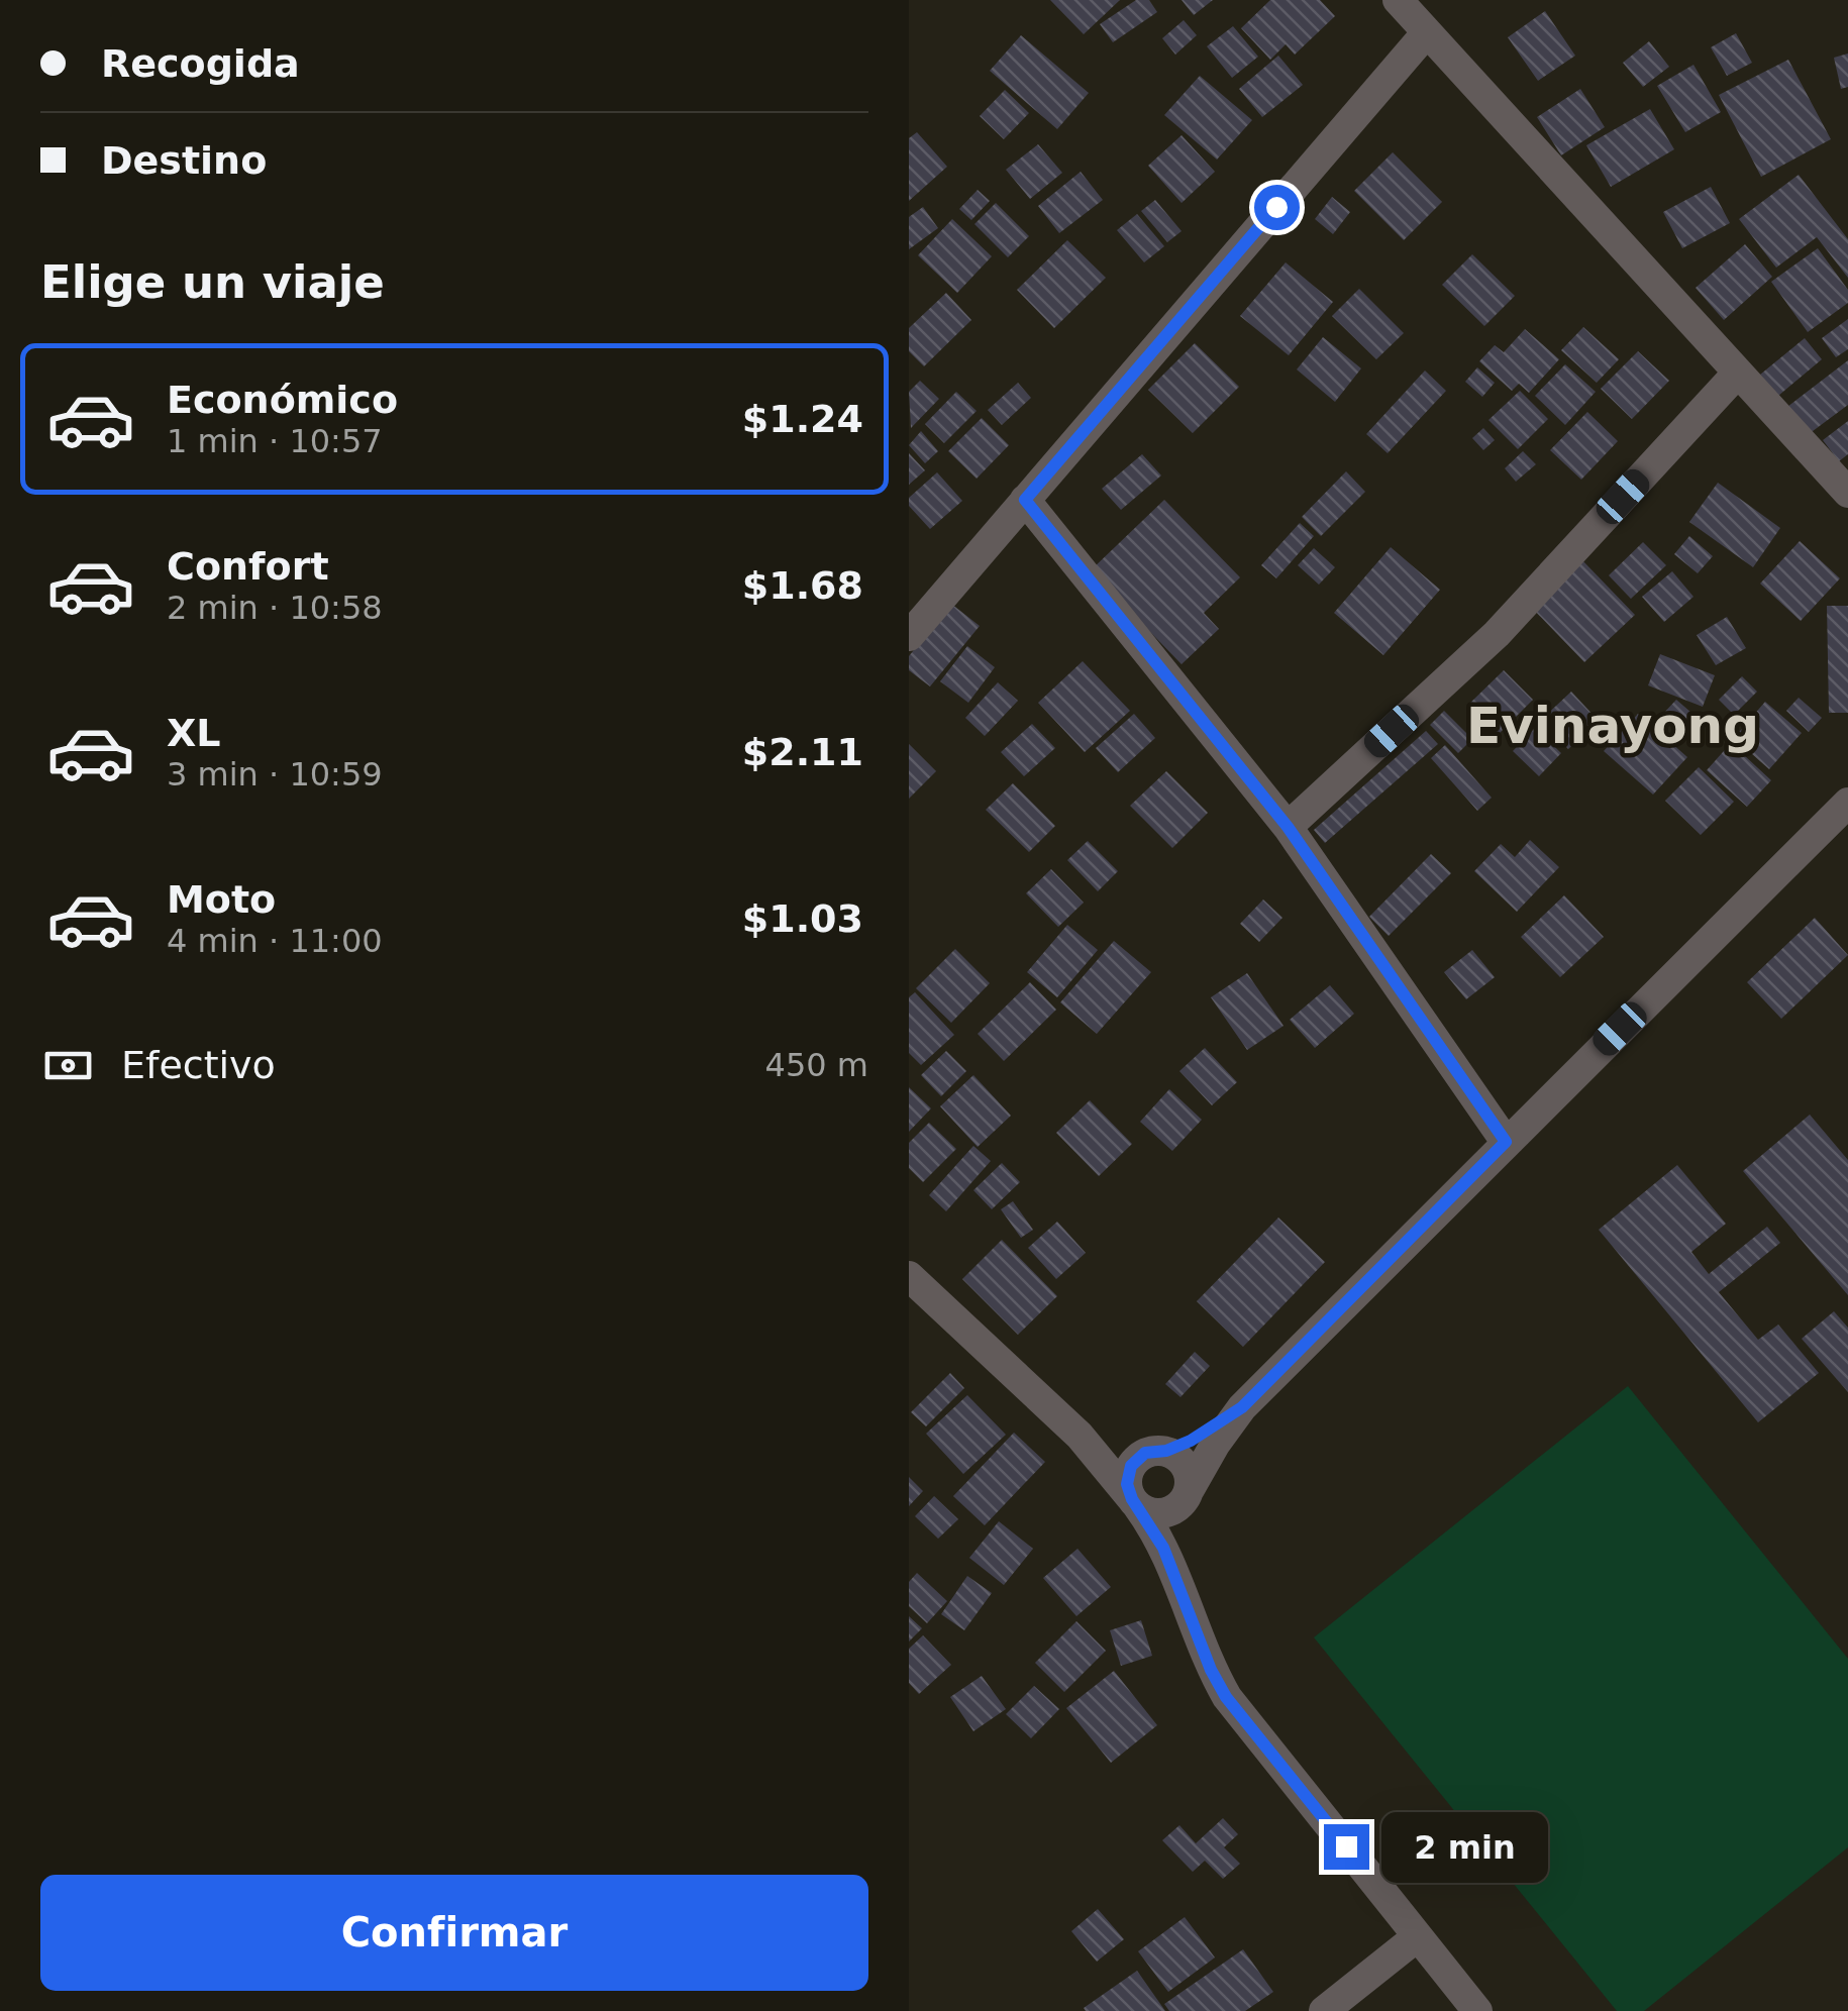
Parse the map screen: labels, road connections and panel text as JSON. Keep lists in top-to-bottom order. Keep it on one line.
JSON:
{"districts":["Evinayong"],"page":{"banner":["Recogida","Destino"],"heading":"Elige un viaje","list":[{"name":"Económico","note":"1 min · 10:57","value":"$1.24"},{"name":"Confort","note":"2 min · 10:58","value":"$1.68"},{"name":"XL","note":"3 min · 10:59","value":"$2.11"},{"name":"Moto","note":"4 min · 11:00","value":"$1.03"}],"pay":["Efectivo","450 m"],"bubble":"2 min","buttons":"Confirmar"}}
